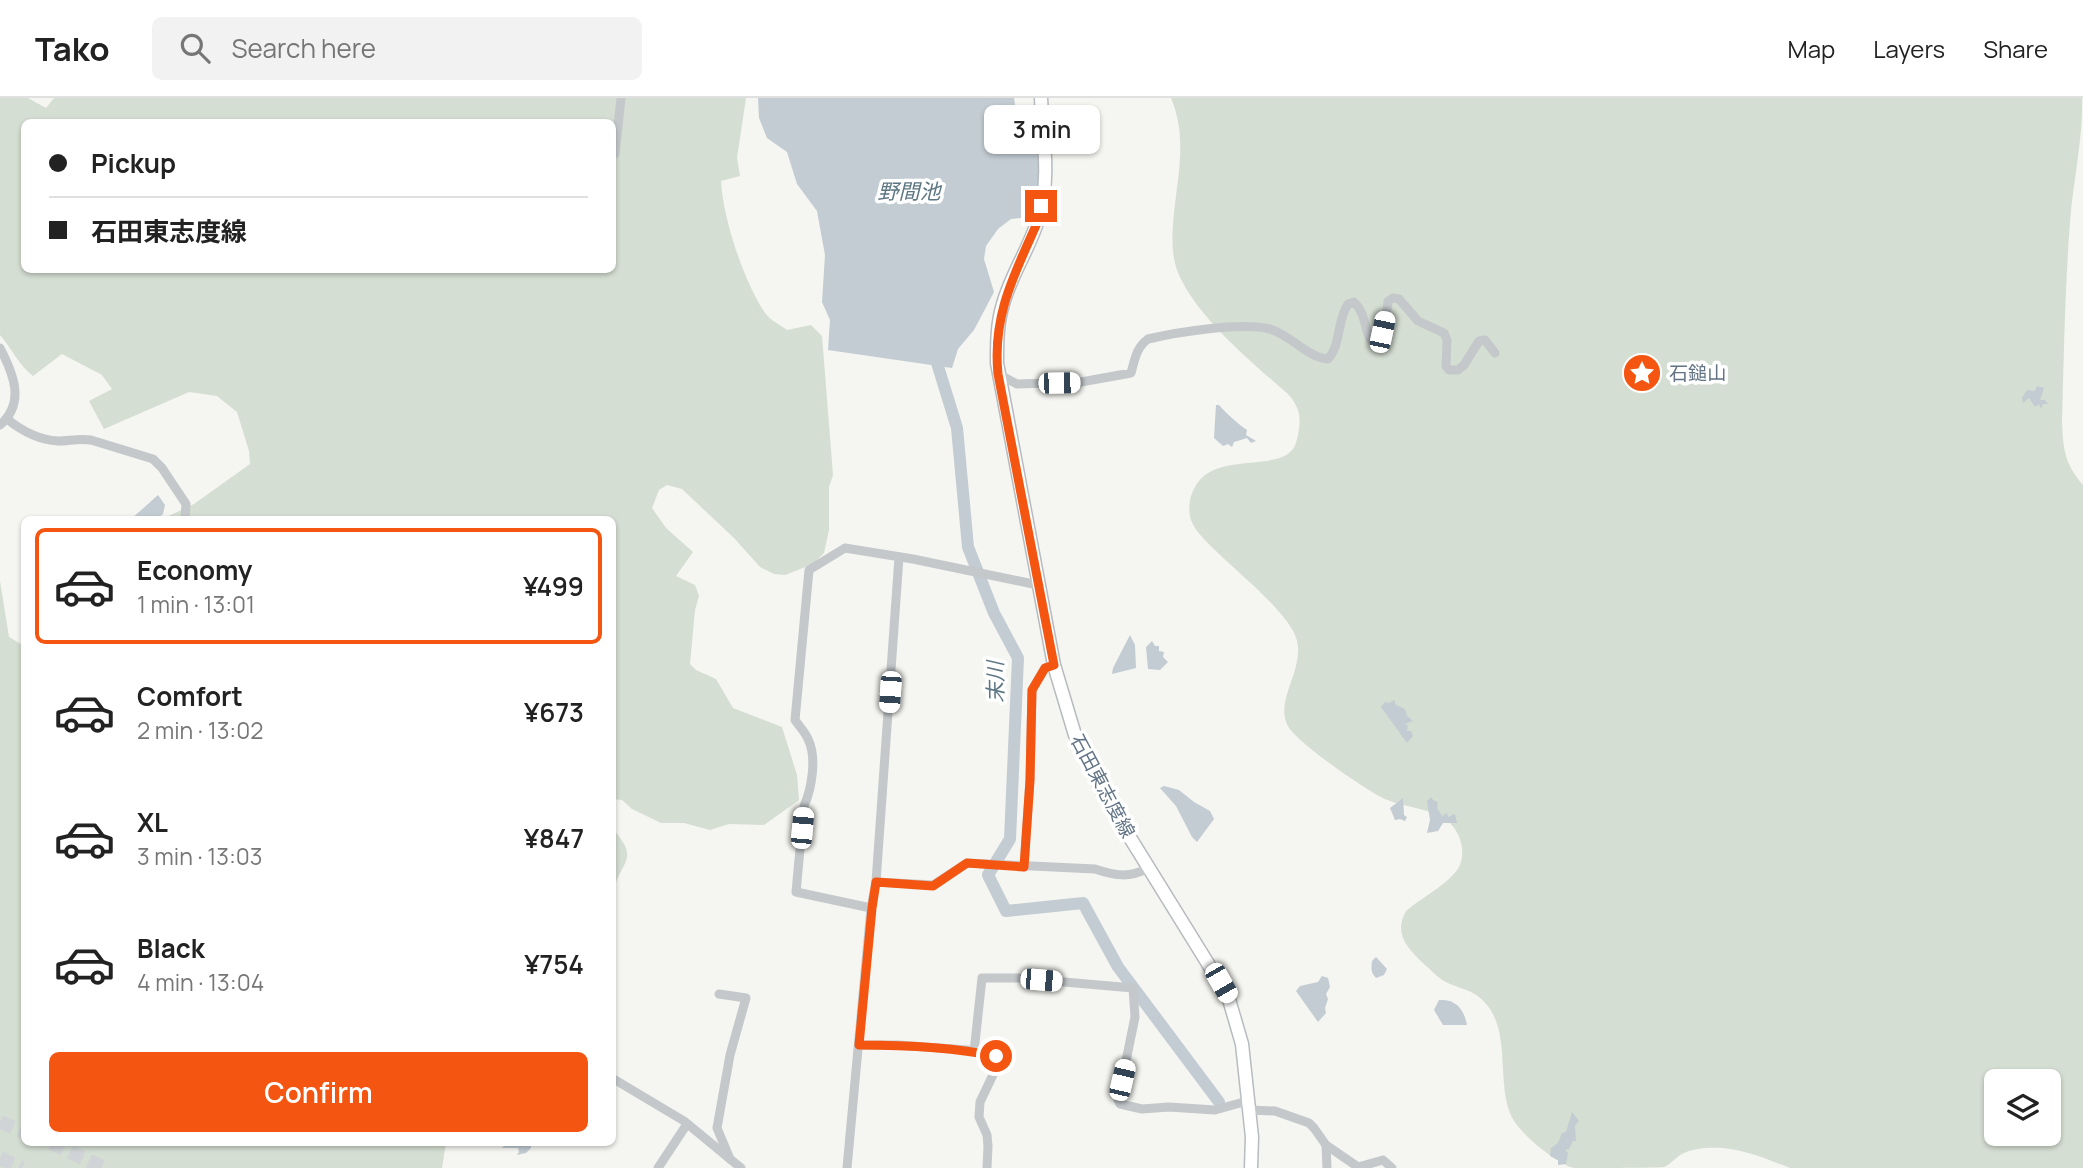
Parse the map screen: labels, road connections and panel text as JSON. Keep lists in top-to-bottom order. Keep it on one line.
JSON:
{"streets":{"main road":["石田東志度線"]},"water":["野間池","末川"],"places":{"place":["石鎚山"]},"page":{"header":"Tako","search":"Search here","nav":["Map","Layers","Share"],"bubble":"3 min","banner":["Pickup","石田東志度線"],"list":[{"name":"Economy","note":"1 min · 13:01","value":"¥499"},{"name":"Comfort","note":"2 min · 13:02","value":"¥673"},{"name":"XL","note":"3 min · 13:03","value":"¥847"},{"name":"Black","note":"4 min · 13:04","value":"¥754"}],"buttons":"Confirm"}}
